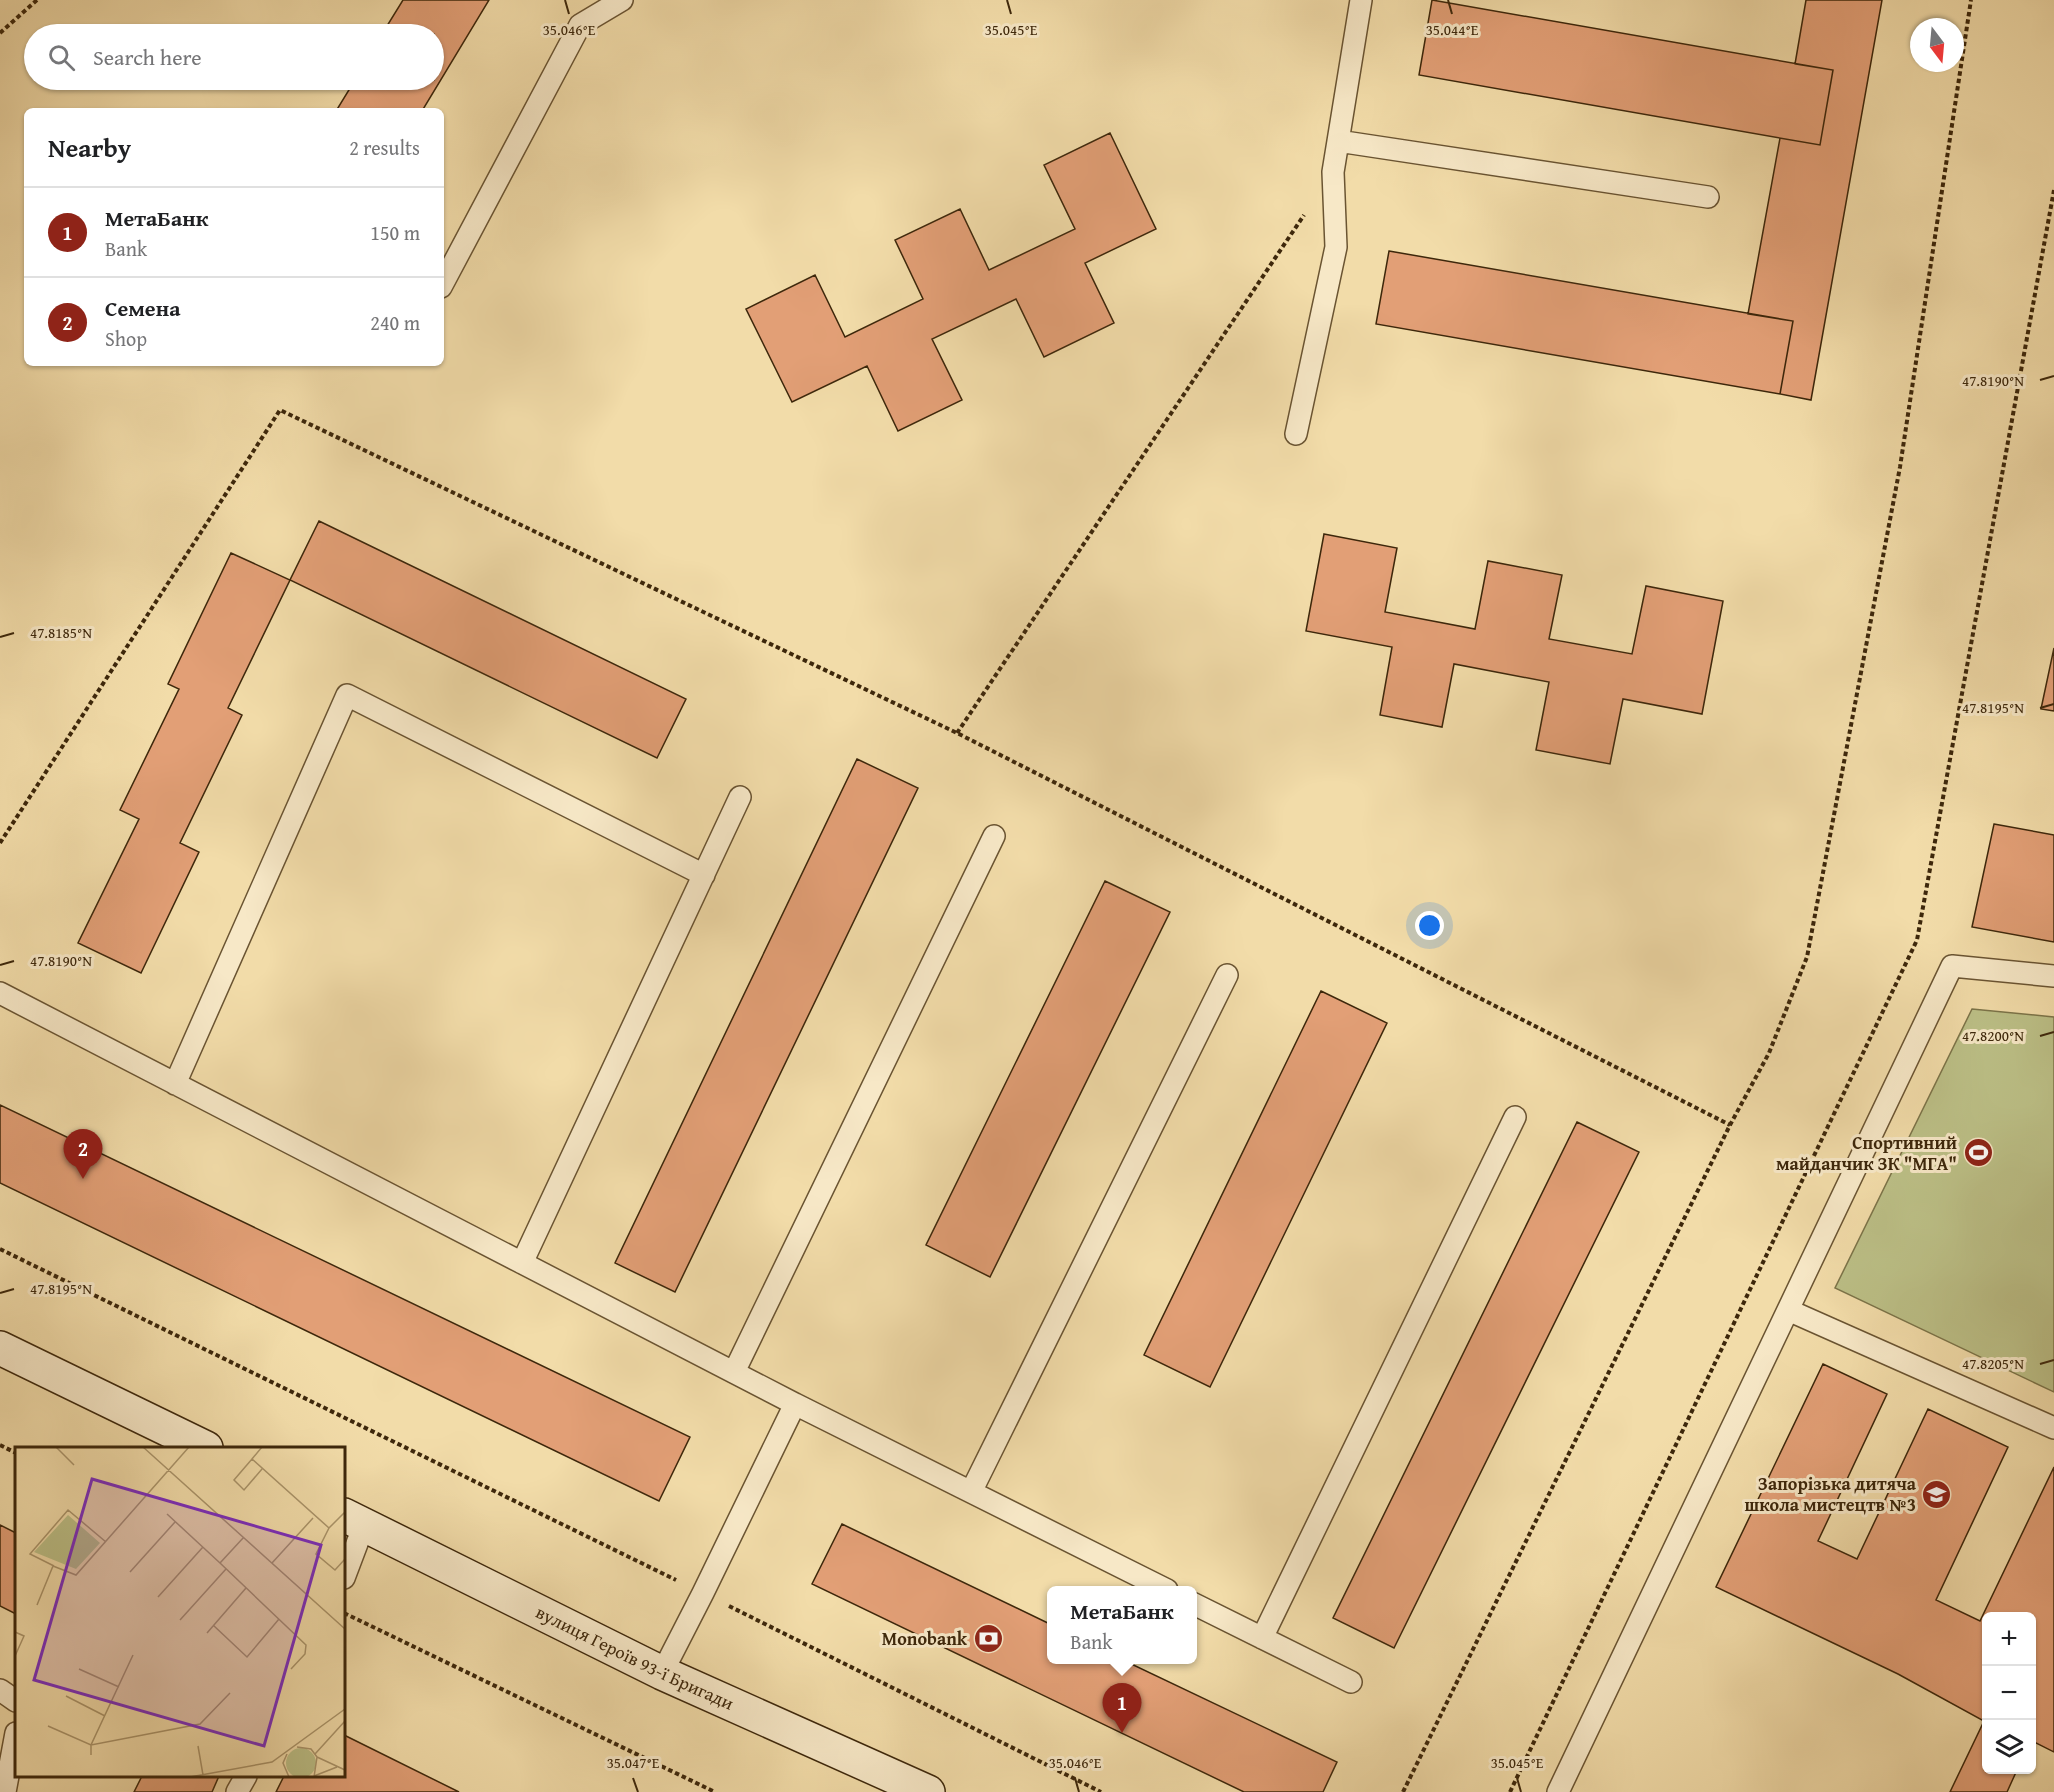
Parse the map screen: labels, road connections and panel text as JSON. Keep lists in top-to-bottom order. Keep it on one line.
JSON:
{"streets":{"street":["вулиця Героїв 93-ї Бригади"]},"places":{"sports":["Спортивний майданчик ЗК \"МГА\""],"school or university":["Запорізька дитяча школа мистецтв №3"],"bank":["Monobank"]},"north":"bottom","page":{"search":"Search here","heading":["Nearby","2 results"],"list":[{"mark":"1","name":"МетаБанк","note":"Bank","value":"150 m"},{"mark":"2","name":"Семена","note":"Shop","value":"240 m"}],"pins":["2","1"],"popup":["МетаБанк","Bank"],"map_buttons":["+","−"]},"coordinates":["35.046°E","35.045°E","35.044°E","47.8190°N","47.8185°N","47.8195°N","47.8200°N","47.8205°N","35.047°E"]}
